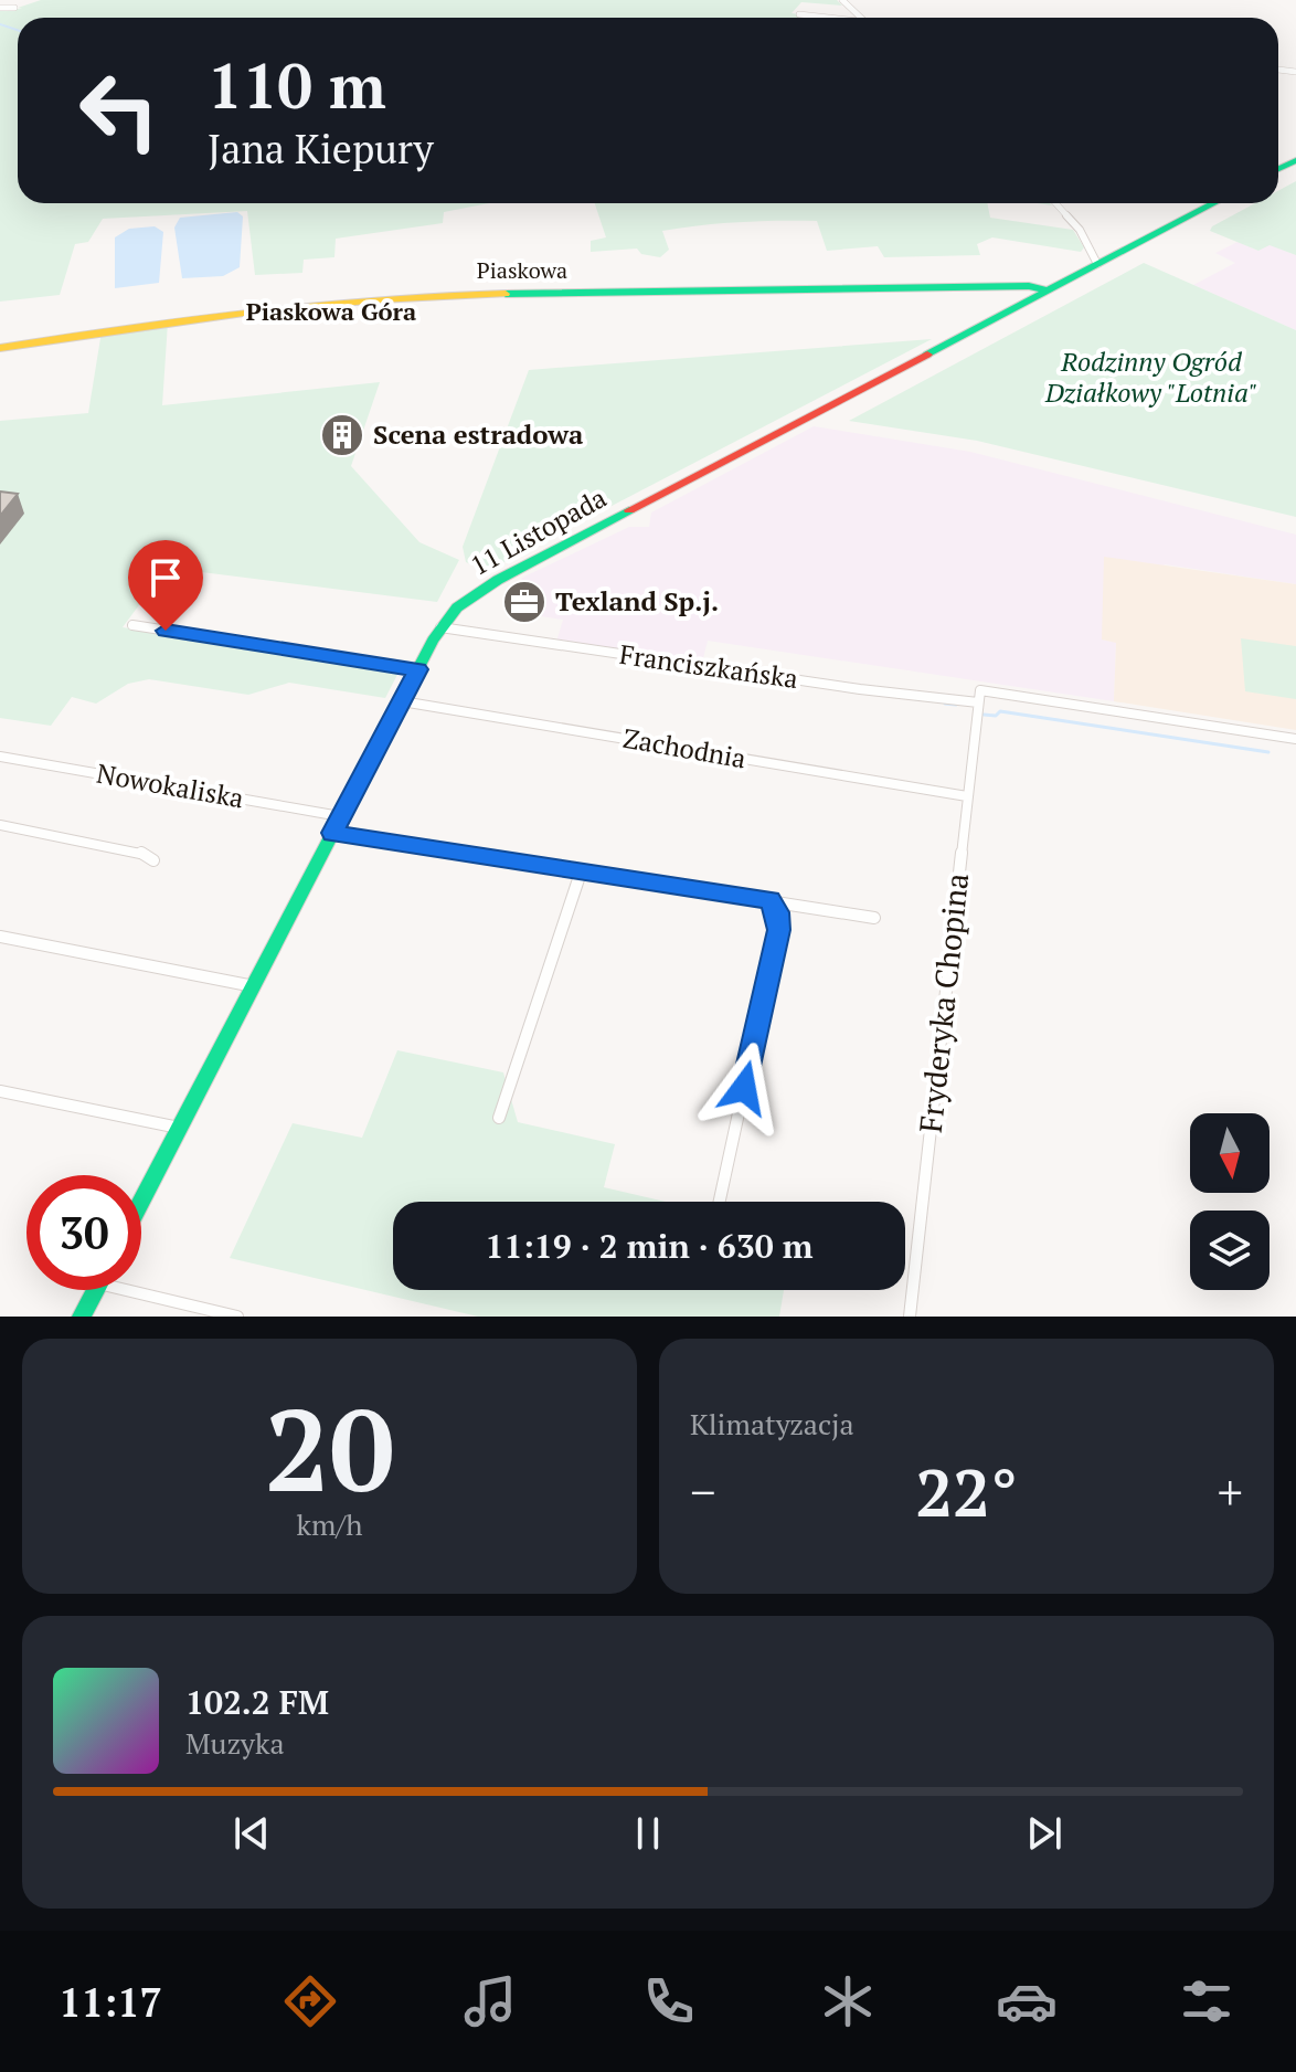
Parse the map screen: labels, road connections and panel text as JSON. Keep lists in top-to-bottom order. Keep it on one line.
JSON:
{"streets":{"street":["Piaskowa","11 Listopada","Franciszkańska","Zachodnia","Nowokaliska","Fryderyka Chopina"]},"crossings":[["Piaskowa","11 Listopada"],["11 Listopada","Franciszkańska"],["11 Listopada","Zachodnia"],["11 Listopada","Nowokaliska"],["Franciszkańska","Fryderyka Chopina"],["Zachodnia","Fryderyka Chopina"]],"districts":["Piaskowa Góra"],"parks":["Rodzinny Ogród Działkowy \"Lotnia\""],"places":{"building":["Scena estradowa"],"office":["Texland Sp.j."]},"north":"bottom","page":{"turn":["110 m","Jana Kiepury"],"limit":"30","trip":"11:19 · 2 min · 630 m","tile":[["20","km/h"],"Klimatyzacja"],"heat":["−","22°","+"],"song":["102.2 FM","Muzyka"],"tabs":"11:17"}}
